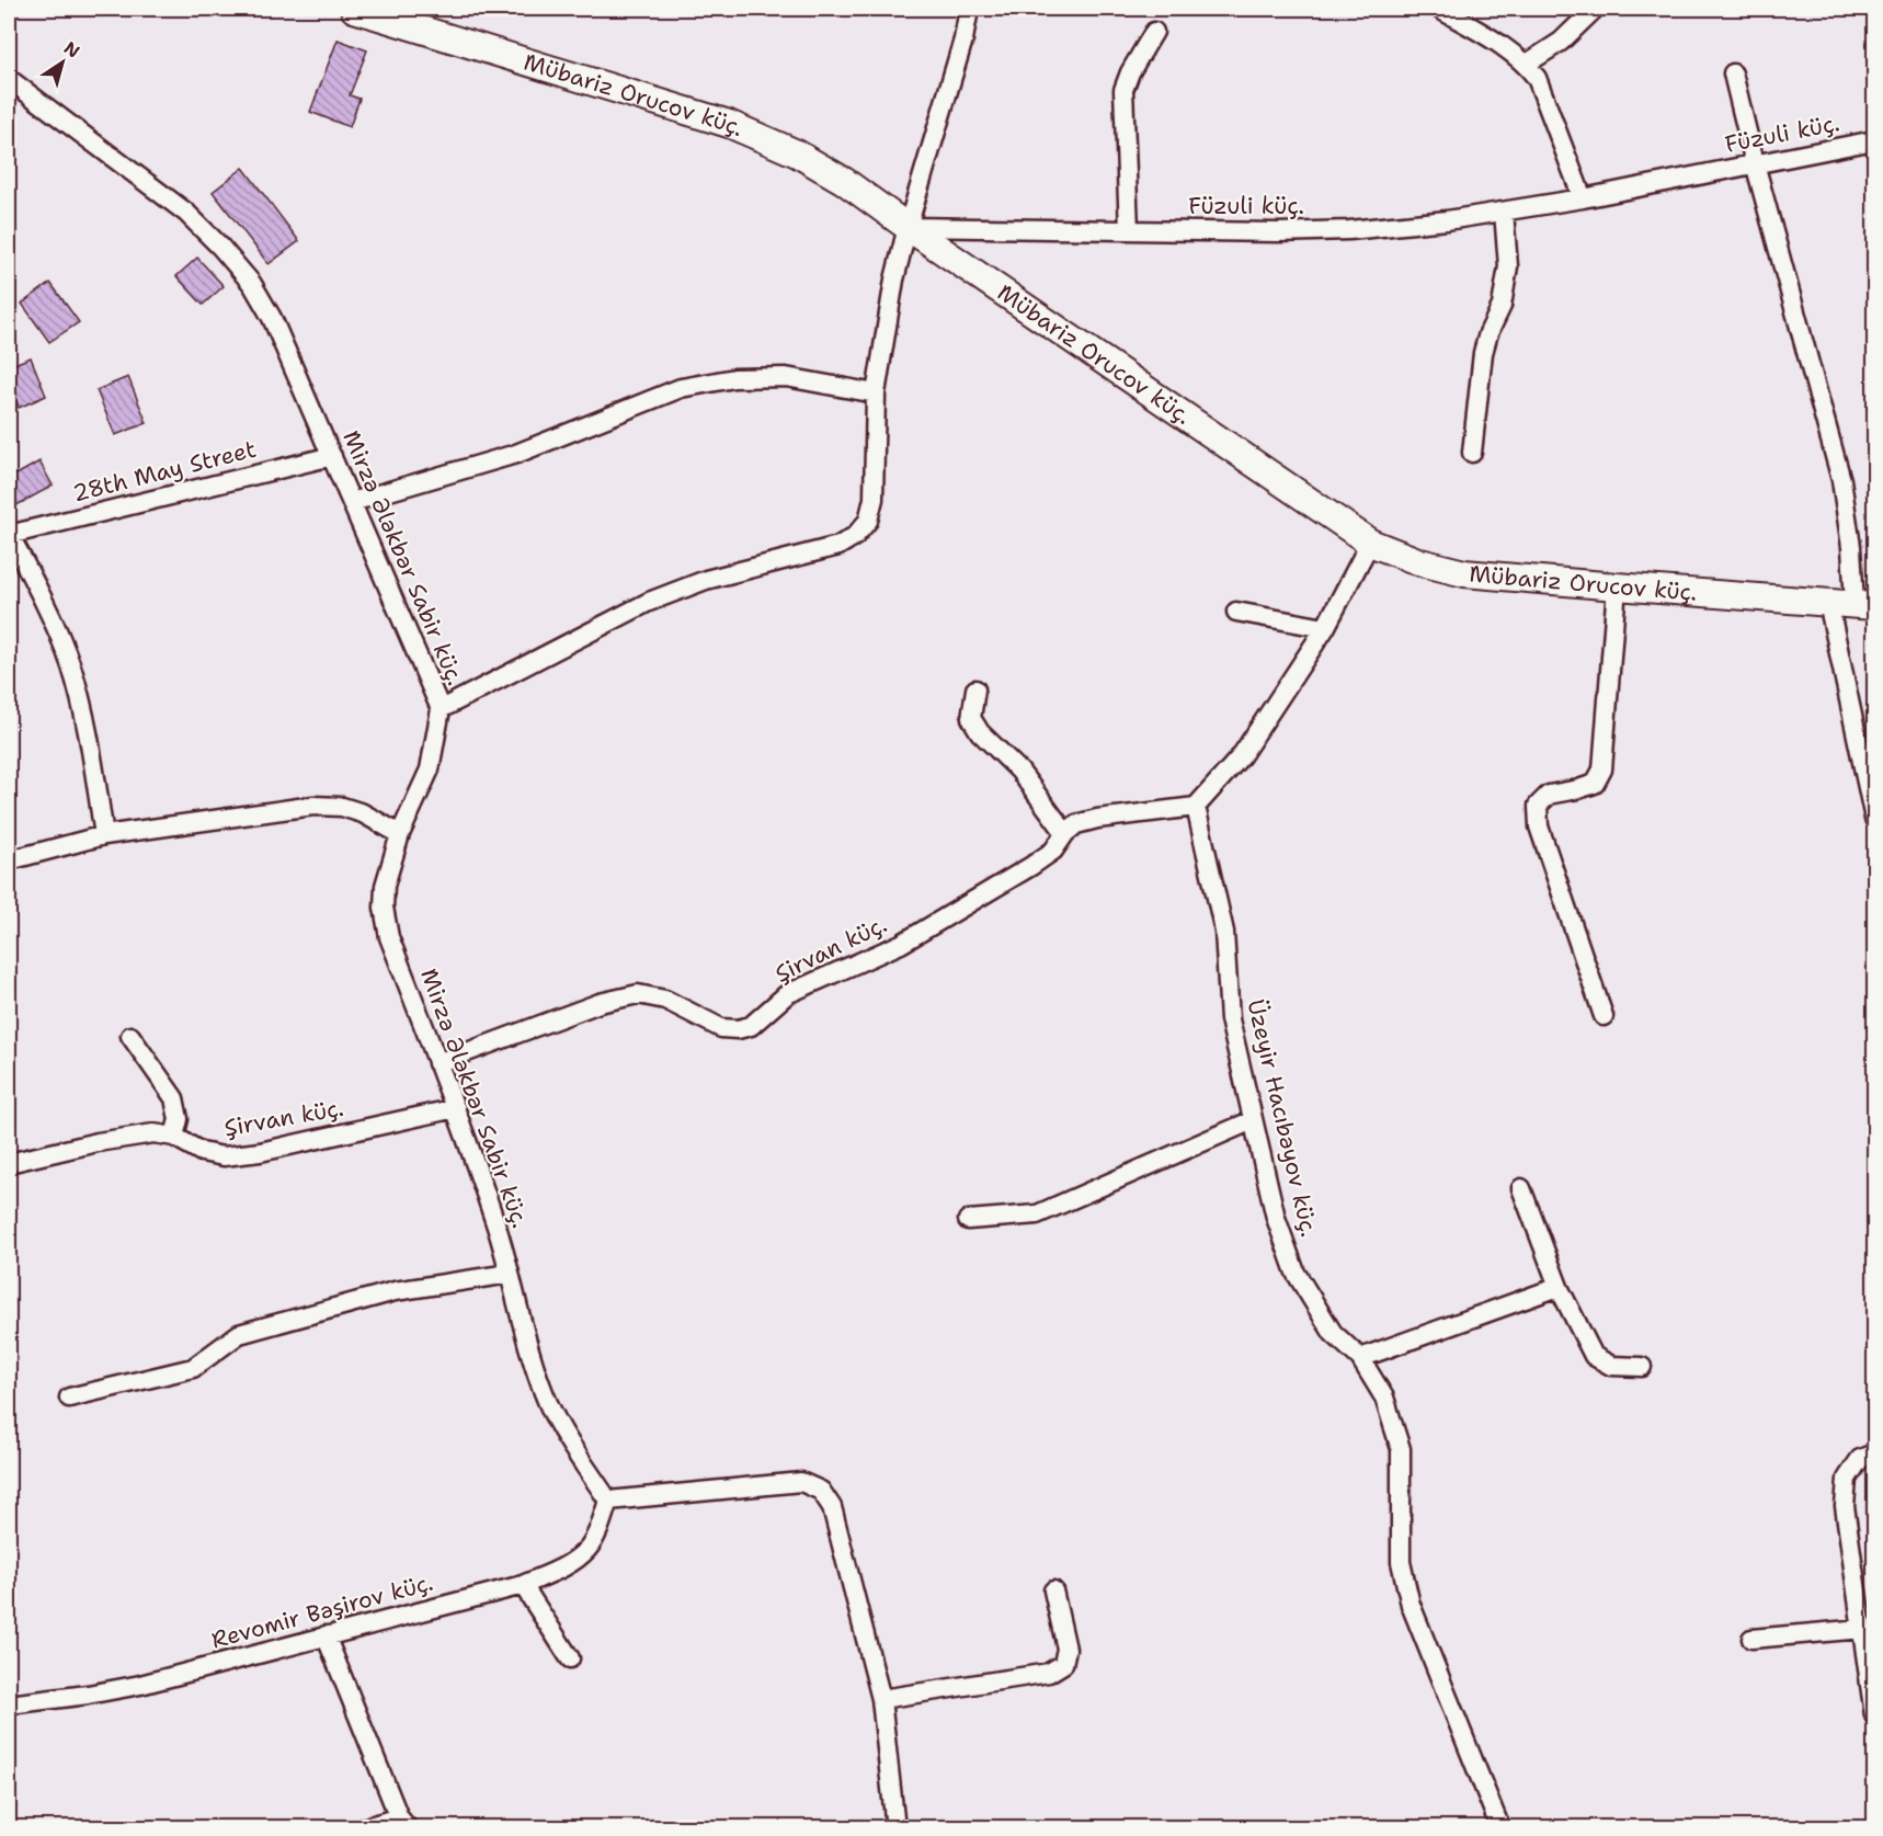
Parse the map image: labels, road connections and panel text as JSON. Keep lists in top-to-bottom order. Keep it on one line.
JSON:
{"streets":{"street":["Mübariz Orucov küç.","Füzuli küç.","28th May Street","Mirzə Ələkbər Sabir küç.","Şirvan küç.","Üzeyir Hacıbəyov küç.","Revomir Bəşirov küç."]},"crossings":[["Mübariz Orucov küç.","Füzuli küç."],["28th May Street","Mirzə Ələkbər Sabir küç."],["Mirzə Ələkbər Sabir küç.","Şirvan küç."],["Mirzə Ələkbər Sabir küç.","Revomir Bəşirov küç."],["Şirvan küç.","Üzeyir Hacıbəyov küç."]],"north":"top right"}
